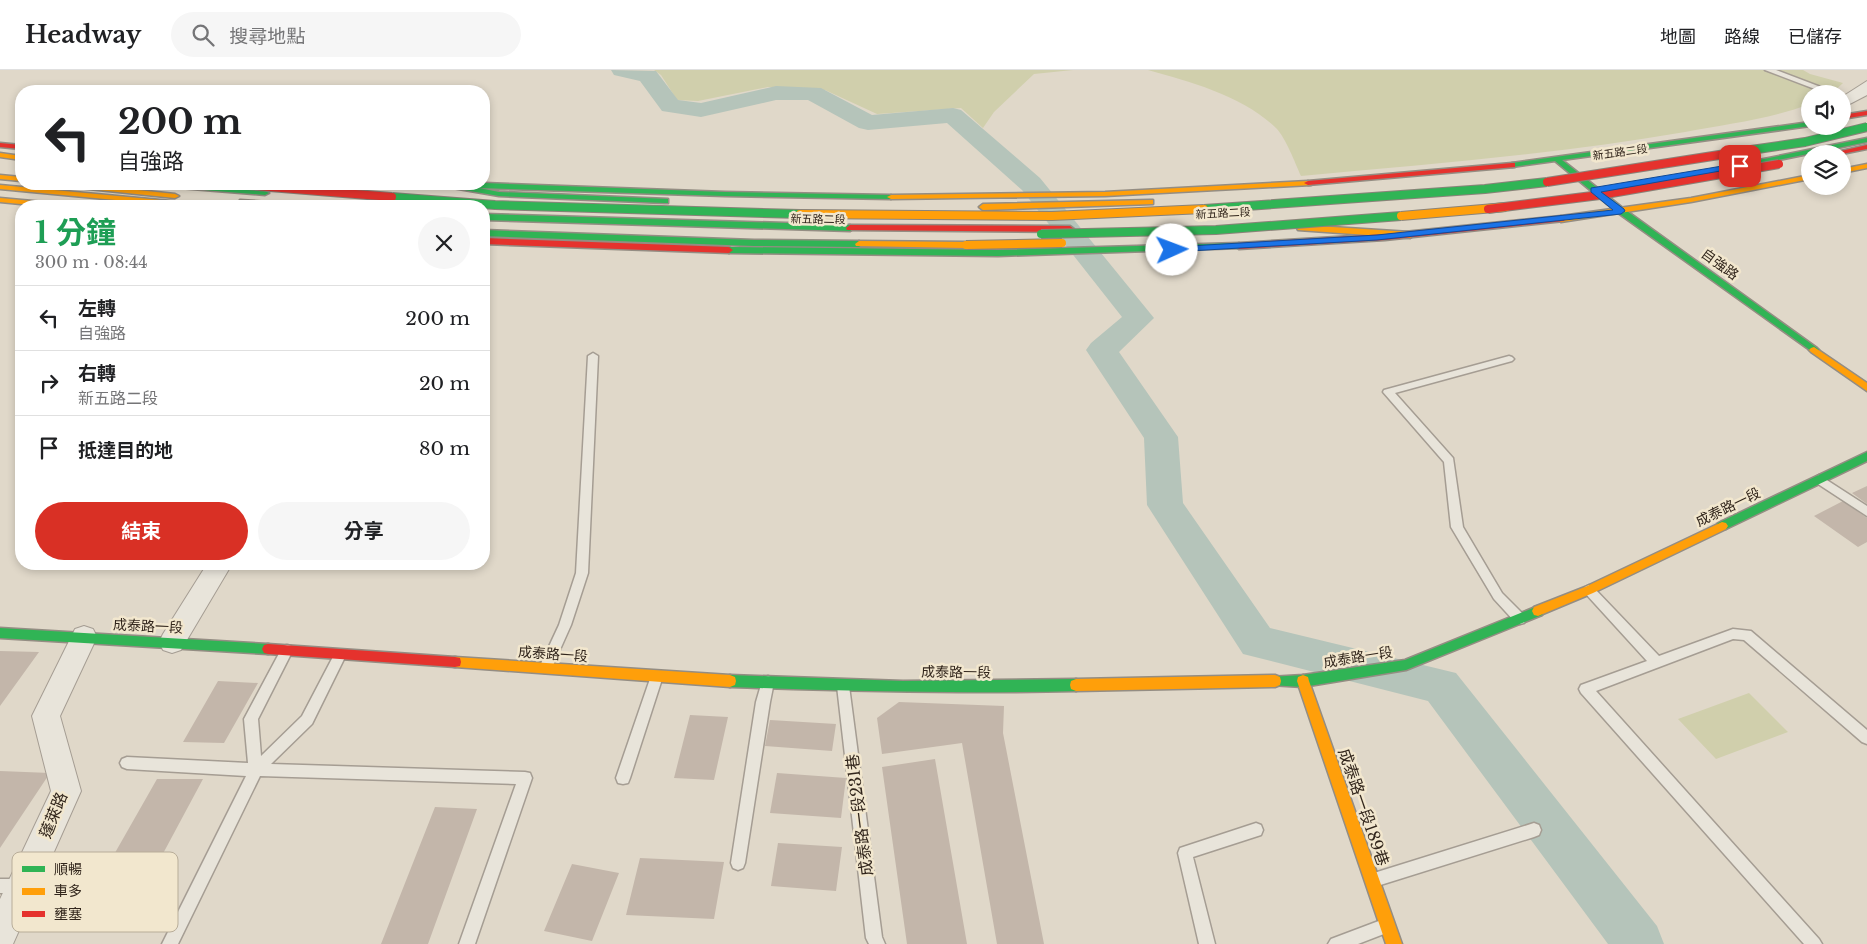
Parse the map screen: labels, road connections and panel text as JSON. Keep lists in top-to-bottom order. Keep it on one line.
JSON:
{"streets":{"main road":["新五路二段","自強路","成泰路一段","成泰路一段189巷"],"street":["蓬萊路"],"lane":["成泰路一段231巷"]},"crossings":[["新五路二段","自強路"],["成泰路一段","成泰路一段189巷"],["成泰路一段","蓬萊路"],["成泰路一段","成泰路一段231巷"]],"legend":["順暢","車多","壅塞"],"page":{"header":"Headway","search":"搜尋地點","nav":["地圖","路線","已儲存"],"turn":["200 m","自強路"],"heading":["1 分鐘","300 m · 08:44"],"list":[{"name":"左轉","note":"自強路","value":"200 m"},{"name":"右轉","note":"新五路二段","value":"20 m"},{"name":"抵達目的地","value":"80 m"}],"buttons":["結束","分享"]}}
